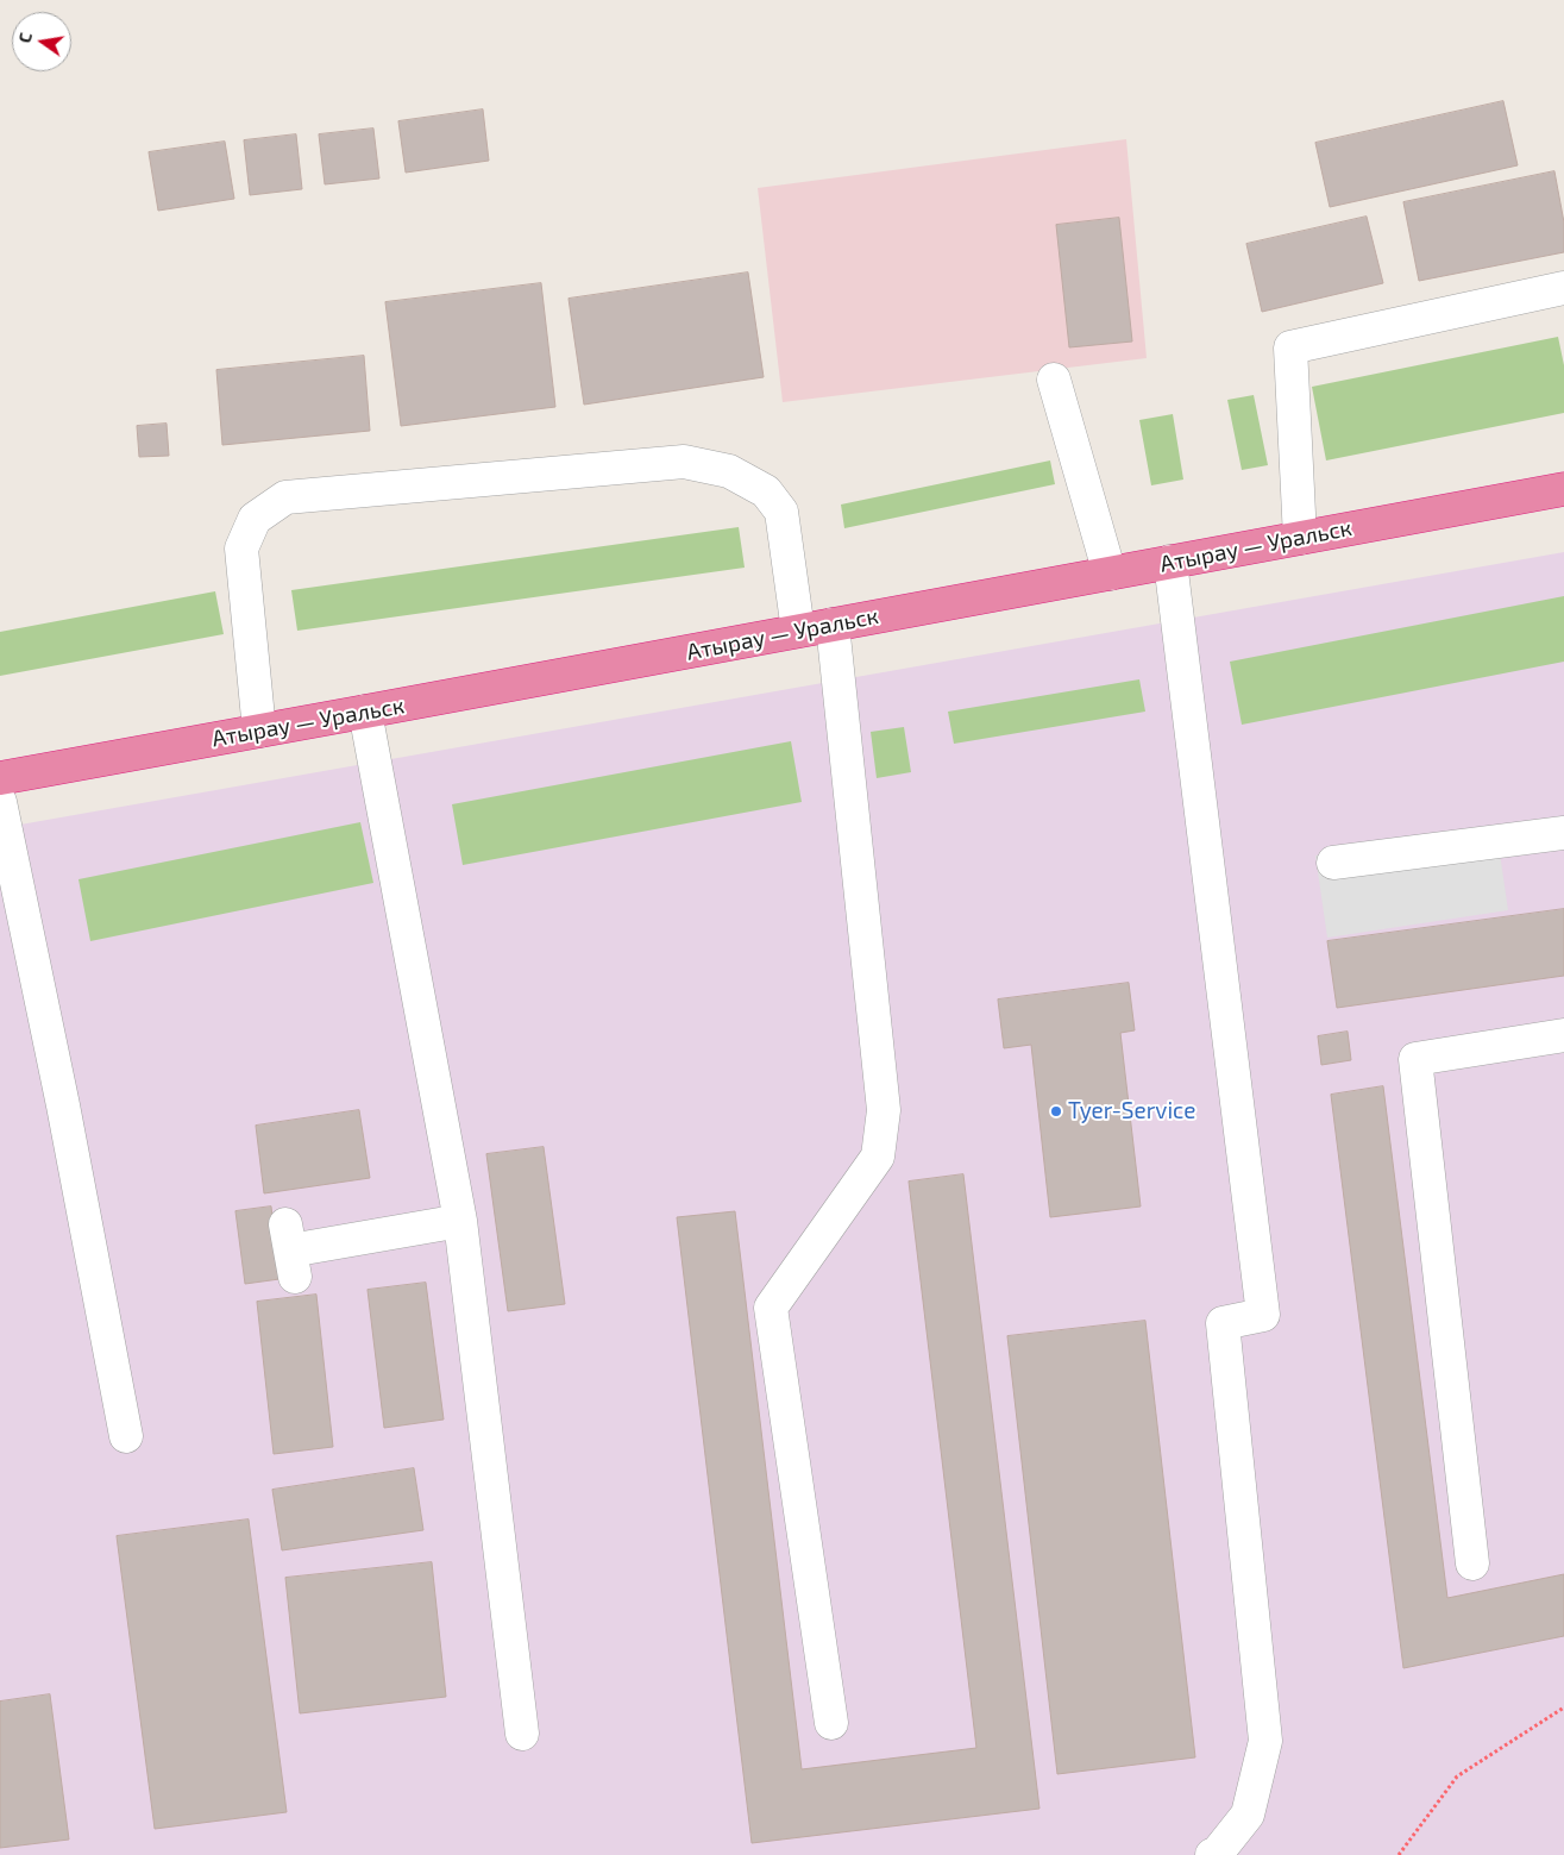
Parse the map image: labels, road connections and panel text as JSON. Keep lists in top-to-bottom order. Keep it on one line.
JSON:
{"streets":{"highway":["Атырау — Уральск"]},"places":["Tyer-Service"],"north":"left"}
